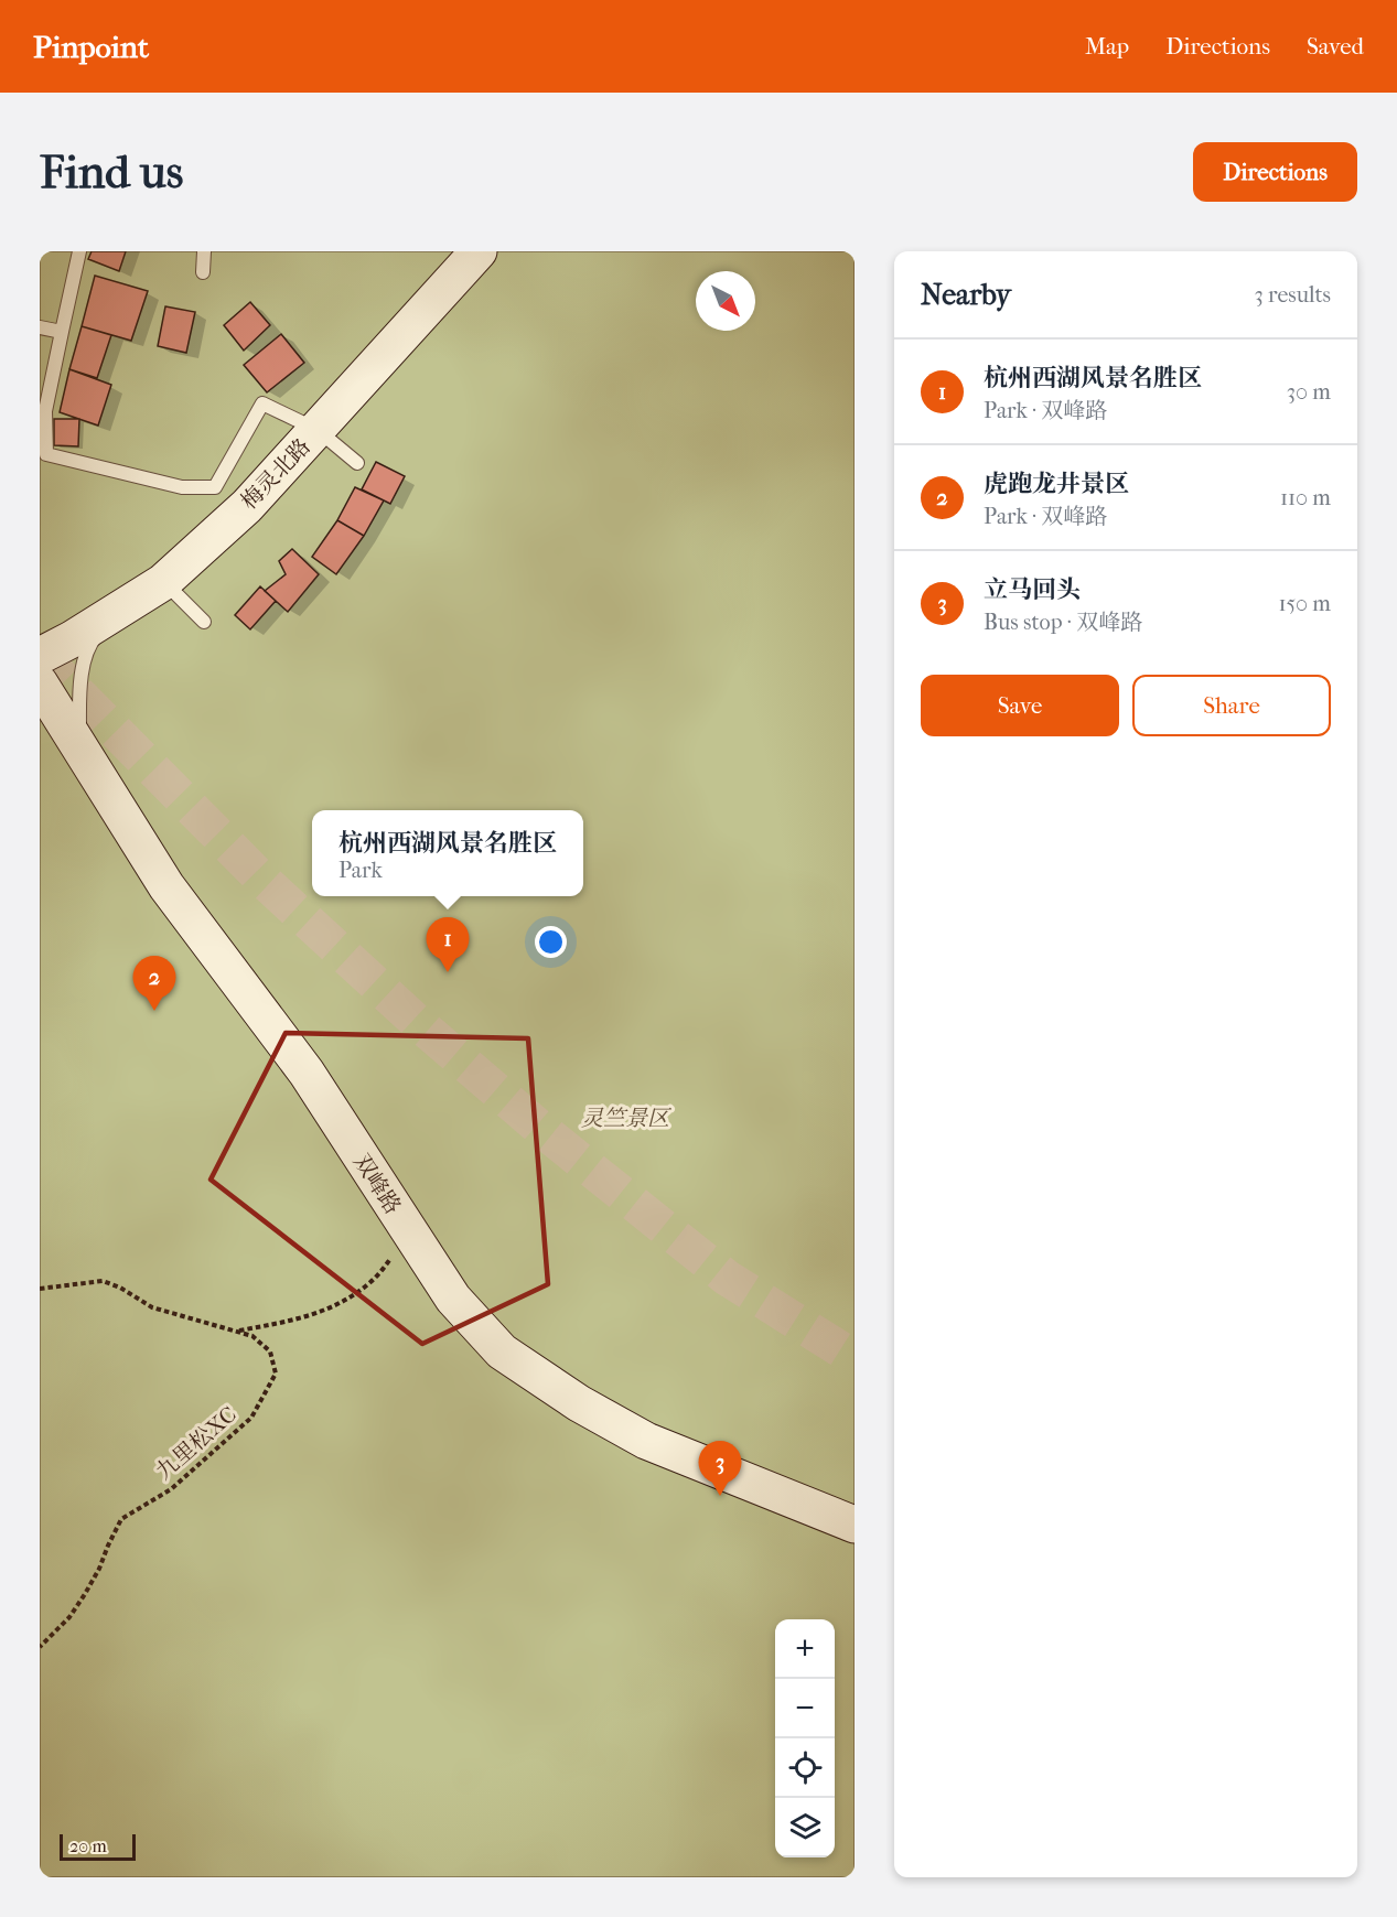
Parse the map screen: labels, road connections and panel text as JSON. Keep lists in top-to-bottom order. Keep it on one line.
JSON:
{"streets":{"street":["梅灵北路","双峰路"],"path":["九里松XC"]},"parks":["灵竺景区"],"scale_bar":"20 m","north":"bottom right","page":{"header":"Pinpoint","nav":["Map","Directions","Saved"],"buttons":["Directions",["Save","Share"]],"title":"Find us","heading":["Nearby","3 results"],"list":[{"mark":"1","name":"杭州西湖风景名胜区","note":"Park · 双峰路","value":"30 m"},{"mark":"2","name":"虎跑龙井景区","note":"Park · 双峰路","value":"110 m"},{"mark":"3","name":"立马回头","note":"Bus stop · 双峰路","value":"150 m"}],"popup":["杭州西湖风景名胜区","Park"],"pins":["1","2","3"],"map_buttons":["+","−"],"scale":"20 m"}}
